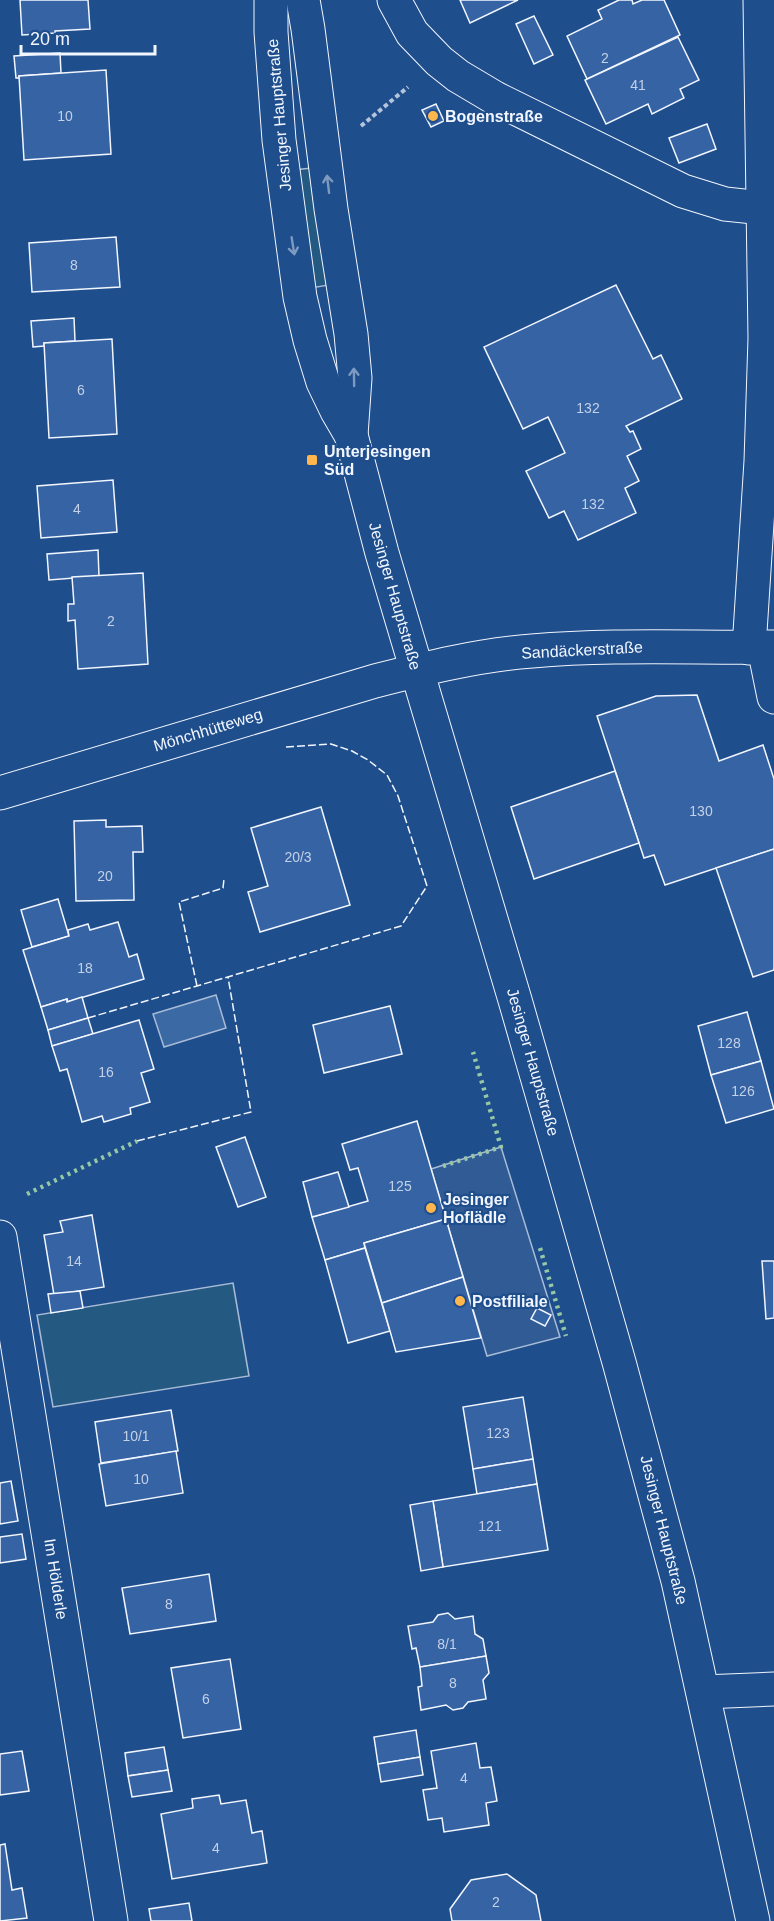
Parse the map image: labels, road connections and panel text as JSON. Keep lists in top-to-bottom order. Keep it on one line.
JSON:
{"streets":{"street":["Jesinger Hauptstraße","Sandäckerstraße","Mönchhütteweg","Im Hölderle"]},"crossings":[["Jesinger Hauptstraße","Sandäckerstraße"],["Jesinger Hauptstraße","Mönchhütteweg"],["Sandäckerstraße","Mönchhütteweg"]],"places":{"other":["Bogenstraße","Jesinger Hoflädle","Postfiliale"],"transit":["Unterjesingen Süd"]},"house_numbers":["2","41","10","8","6","132","132","4","2","130","20/3","20","18","128","16","126","125","14","123","10/1","10","121","8","8/1","8","6","4","4","2"],"scale_bar":"20 m"}
